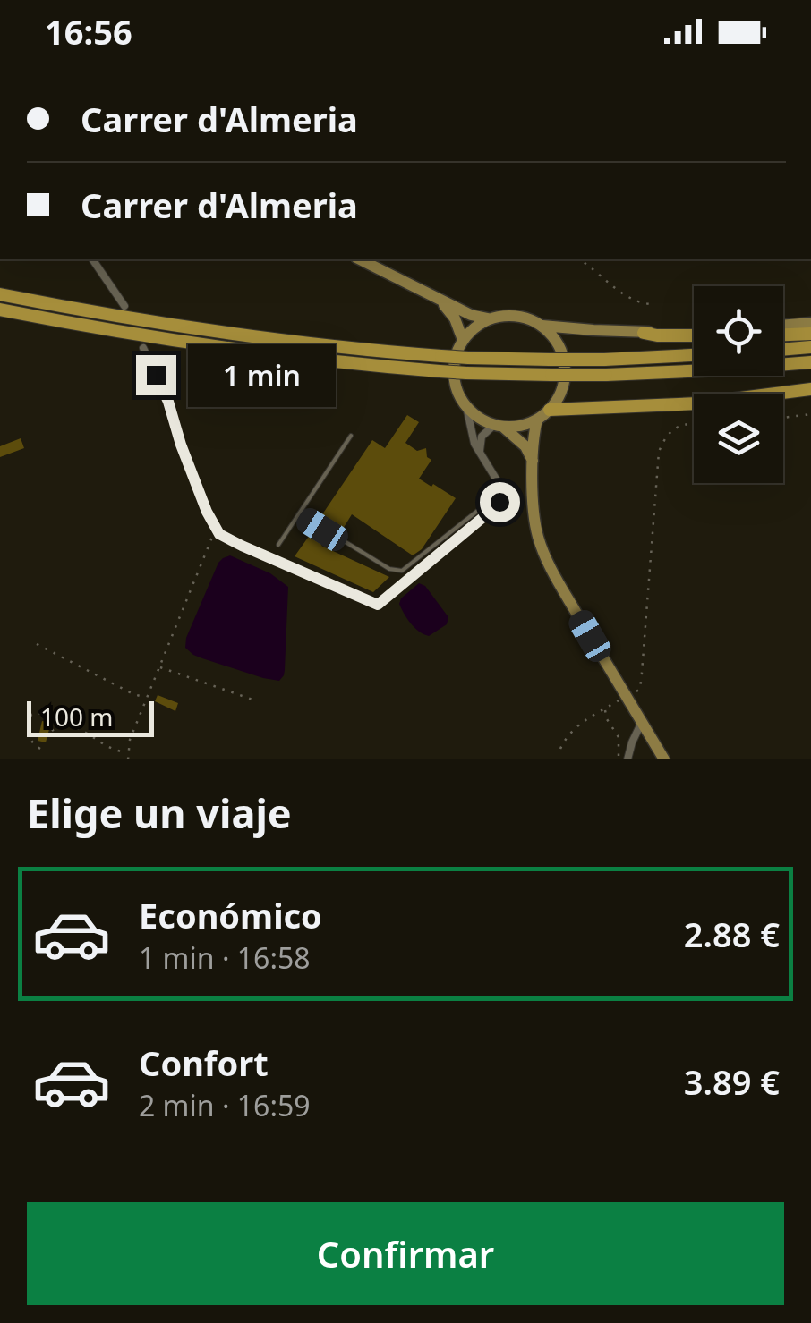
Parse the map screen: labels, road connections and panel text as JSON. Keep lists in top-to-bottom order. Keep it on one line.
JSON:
{"scale_bar":"100 m","page":{"status":"16:56","banner":["Carrer d'Almeria","Carrer d'Almeria"],"bubble":"1 min","scale":"100 m","heading":"Elige un viaje","list":[{"name":"Económico","note":"1 min · 16:58","value":"2.88 €"},{"name":"Confort","note":"2 min · 16:59","value":"3.89 €"}],"buttons":"Confirmar"}}
